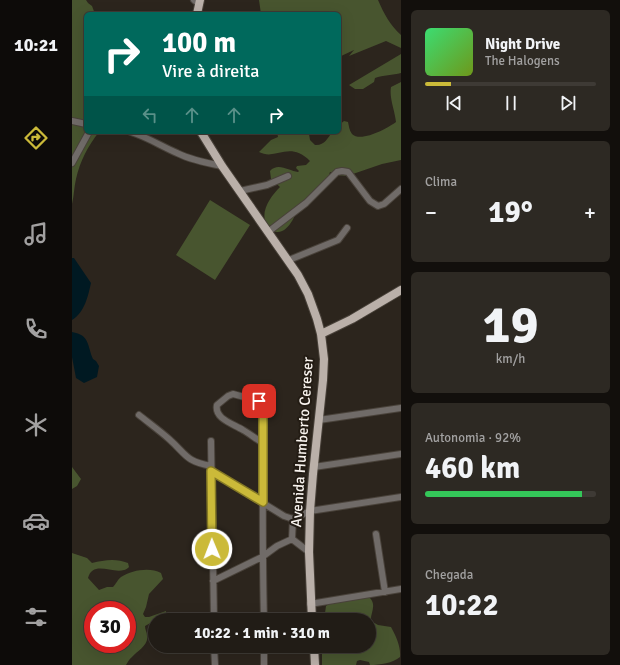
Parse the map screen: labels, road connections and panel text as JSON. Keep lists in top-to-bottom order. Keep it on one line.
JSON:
{"streets":{"main road":["Avenida Humberto Cereser"]},"page":{"tabs":"10:21","turn":["100 m","Vire à direita"],"song":["Night Drive","The Halogens"],"tile":["Clima",["19","km/h"],["Autonomia · 92%","460 km"],["Chegada","10:22"]],"heat":["−","19°","+"],"limit":"30","trip":"10:22 · 1 min · 310 m"}}
